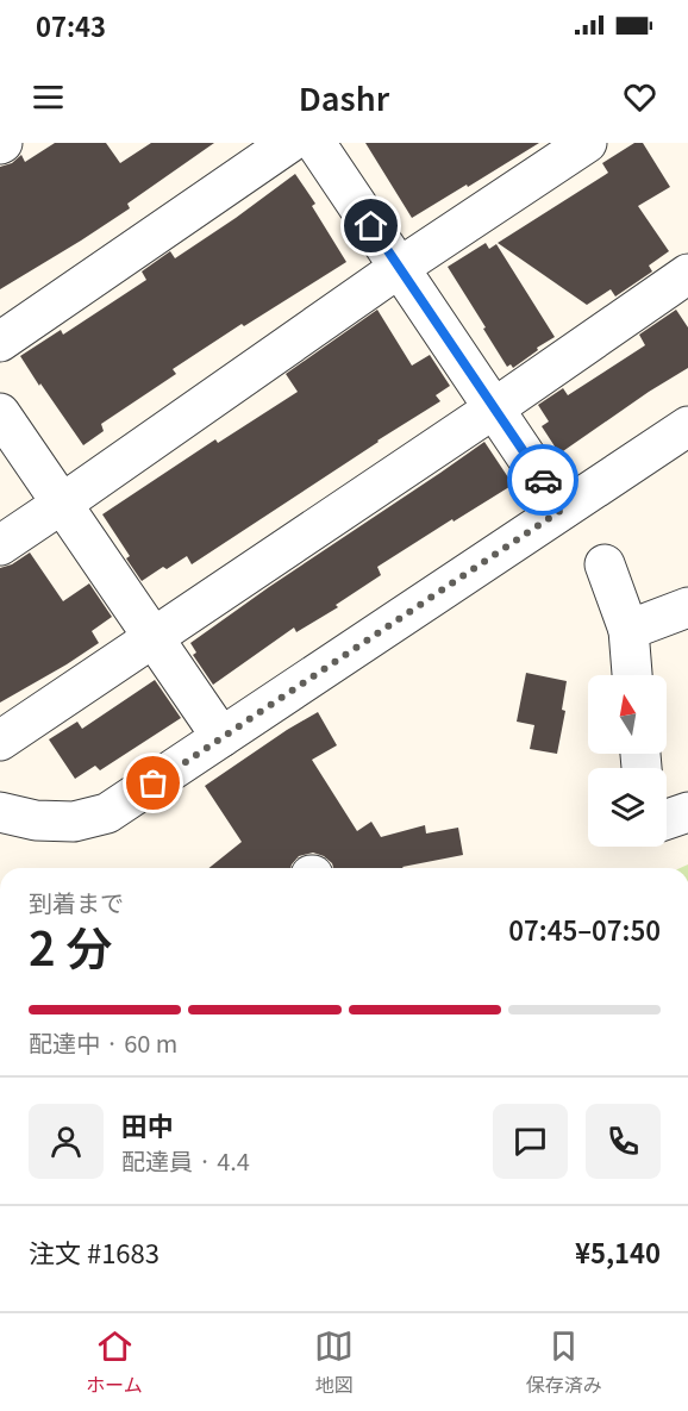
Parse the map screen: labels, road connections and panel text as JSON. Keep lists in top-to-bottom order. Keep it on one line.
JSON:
{"north":"top","page":{"status":"07:43","header":"Dashr","heading":["2 分","到着まで","07:45–07:50"],"panel":["田中","配達員 · 4.4","注文 #1683","¥5,140"],"bar":"配達中 · 60 m","tabs":["ホーム","地図","保存済み"]}}
